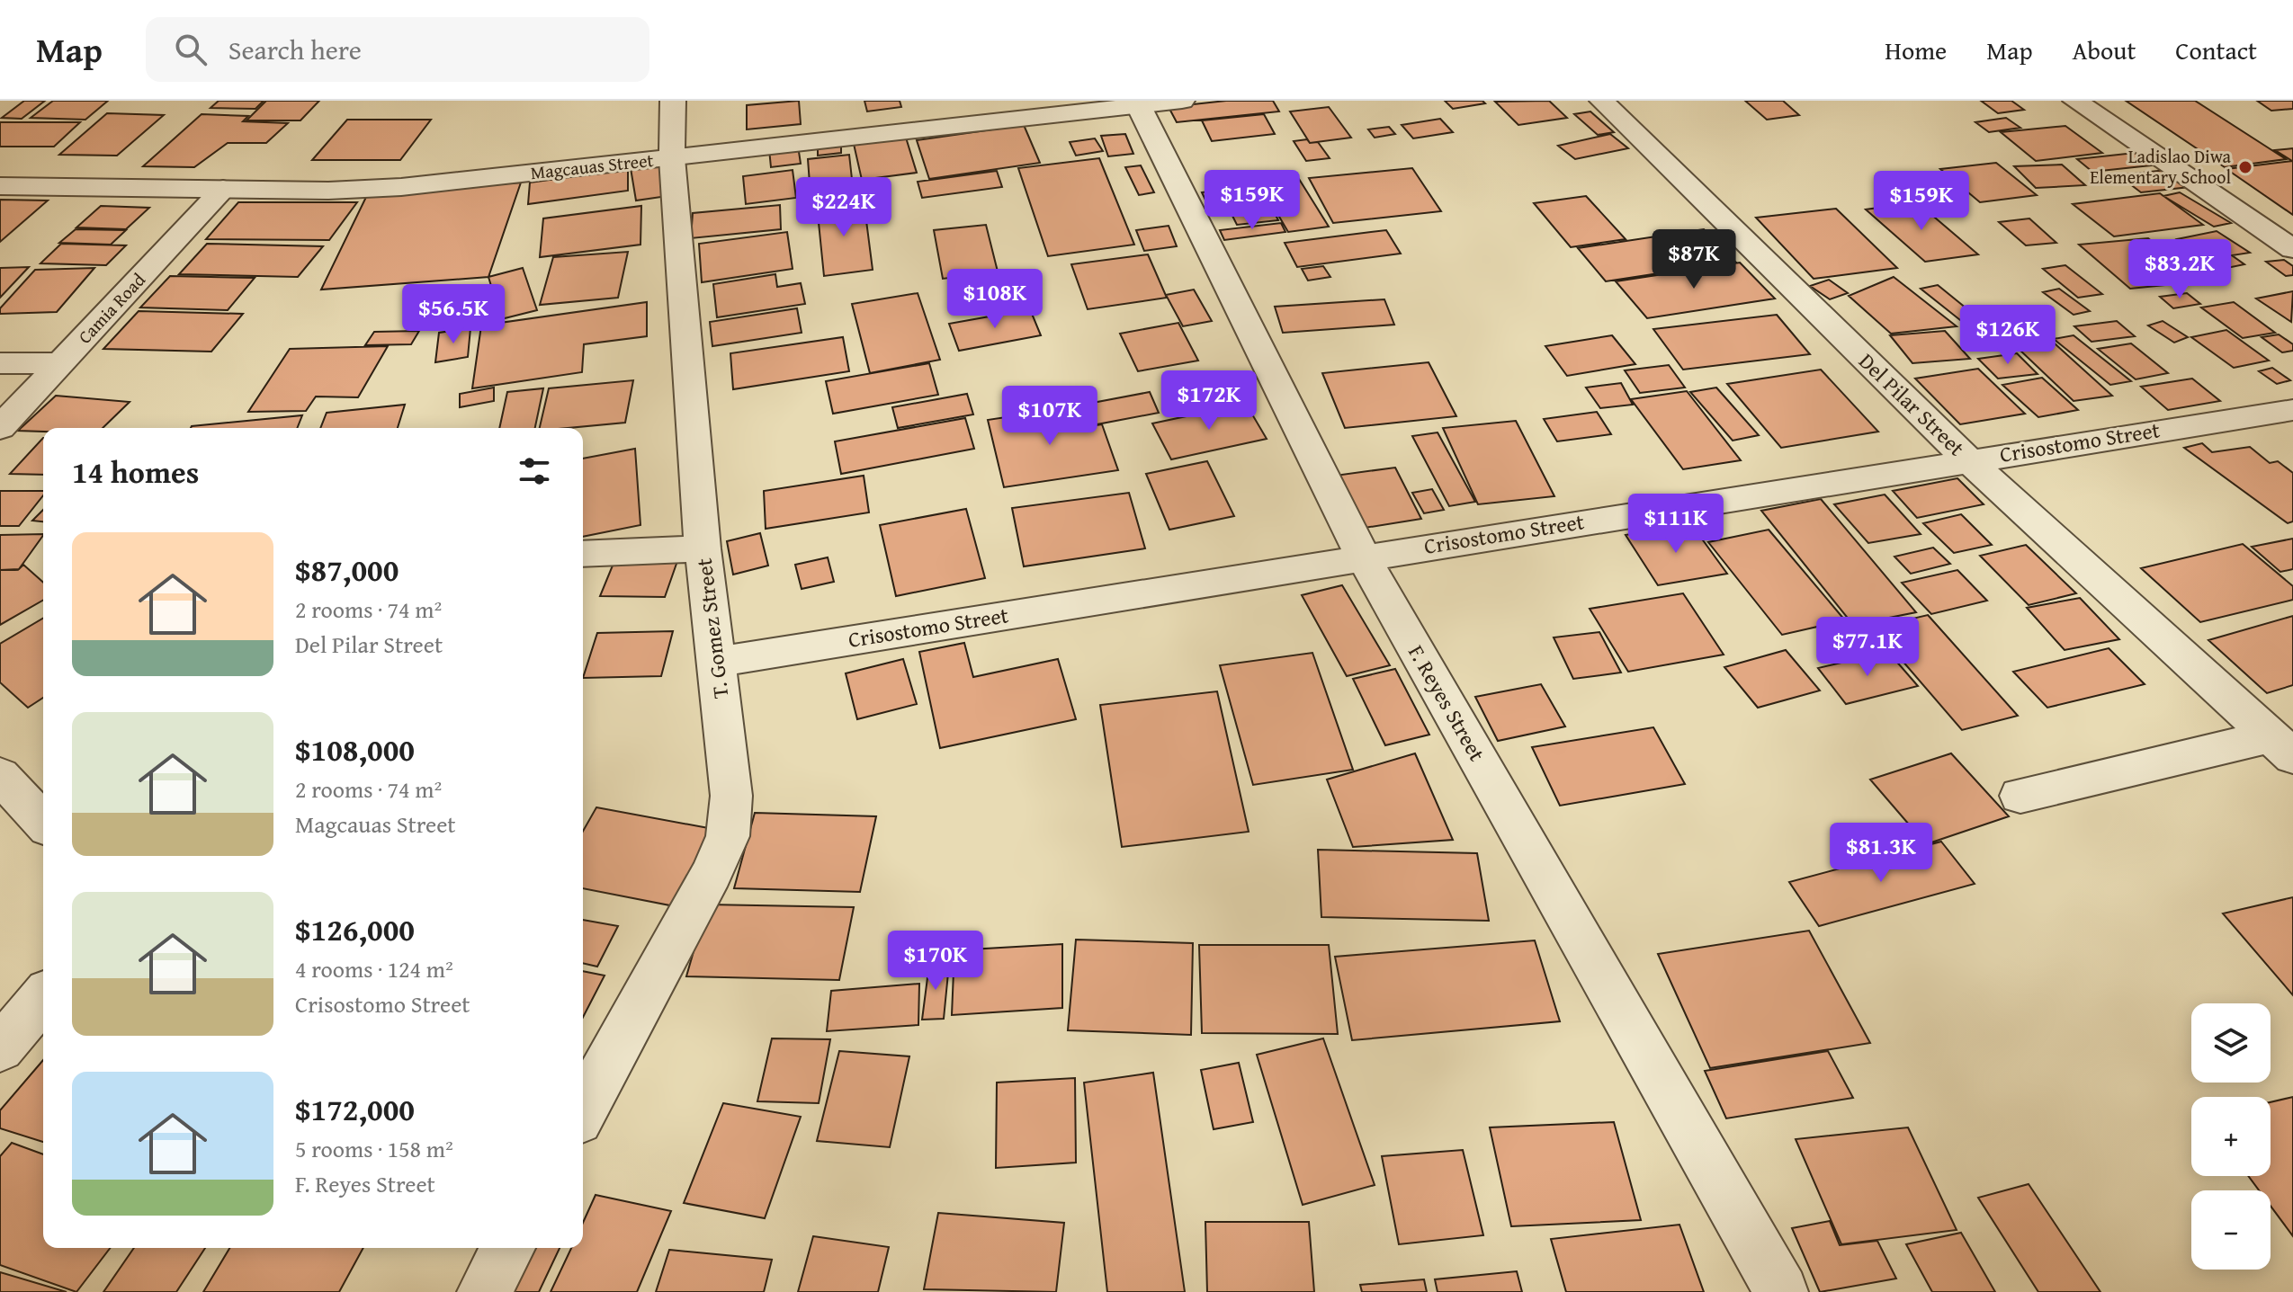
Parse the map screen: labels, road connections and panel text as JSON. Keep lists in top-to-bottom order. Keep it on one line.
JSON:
{"streets":{"street":["Magcauas Street","Camia Road","Del Pilar Street","Crisostomo Street","T. Gomez Street","F. Reyes Street"]},"crossings":[["Magcauas Street","Camia Road"],["Magcauas Street","T. Gomez Street"],["Magcauas Street","F. Reyes Street"],["Del Pilar Street","Crisostomo Street"],["Crisostomo Street","T. Gomez Street"],["Crisostomo Street","F. Reyes Street"]],"places":["Ladislao Diwa Elementary School"],"page":{"header":"Map","search":"Search here","nav":["Home","Map","About","Contact"],"price":["$159K","$159K","$224K","$87K","$83.2K","$108K","$56.5K","$126K","$172K","$107K","$111K","$77.1K","$81.3K","$170K"],"heading":"14 homes","list":[{"name":"$87,000","note":"2 rooms · 74 m² · Del Pilar Street"},{"name":"$108,000","note":"2 rooms · 74 m² · Magcauas Street"},{"name":"$126,000","note":"4 rooms · 124 m² · Crisostomo Street"},{"name":"$172,000","note":"5 rooms · 158 m² · F. Reyes Street"}],"map_buttons":["+","−"]}}
